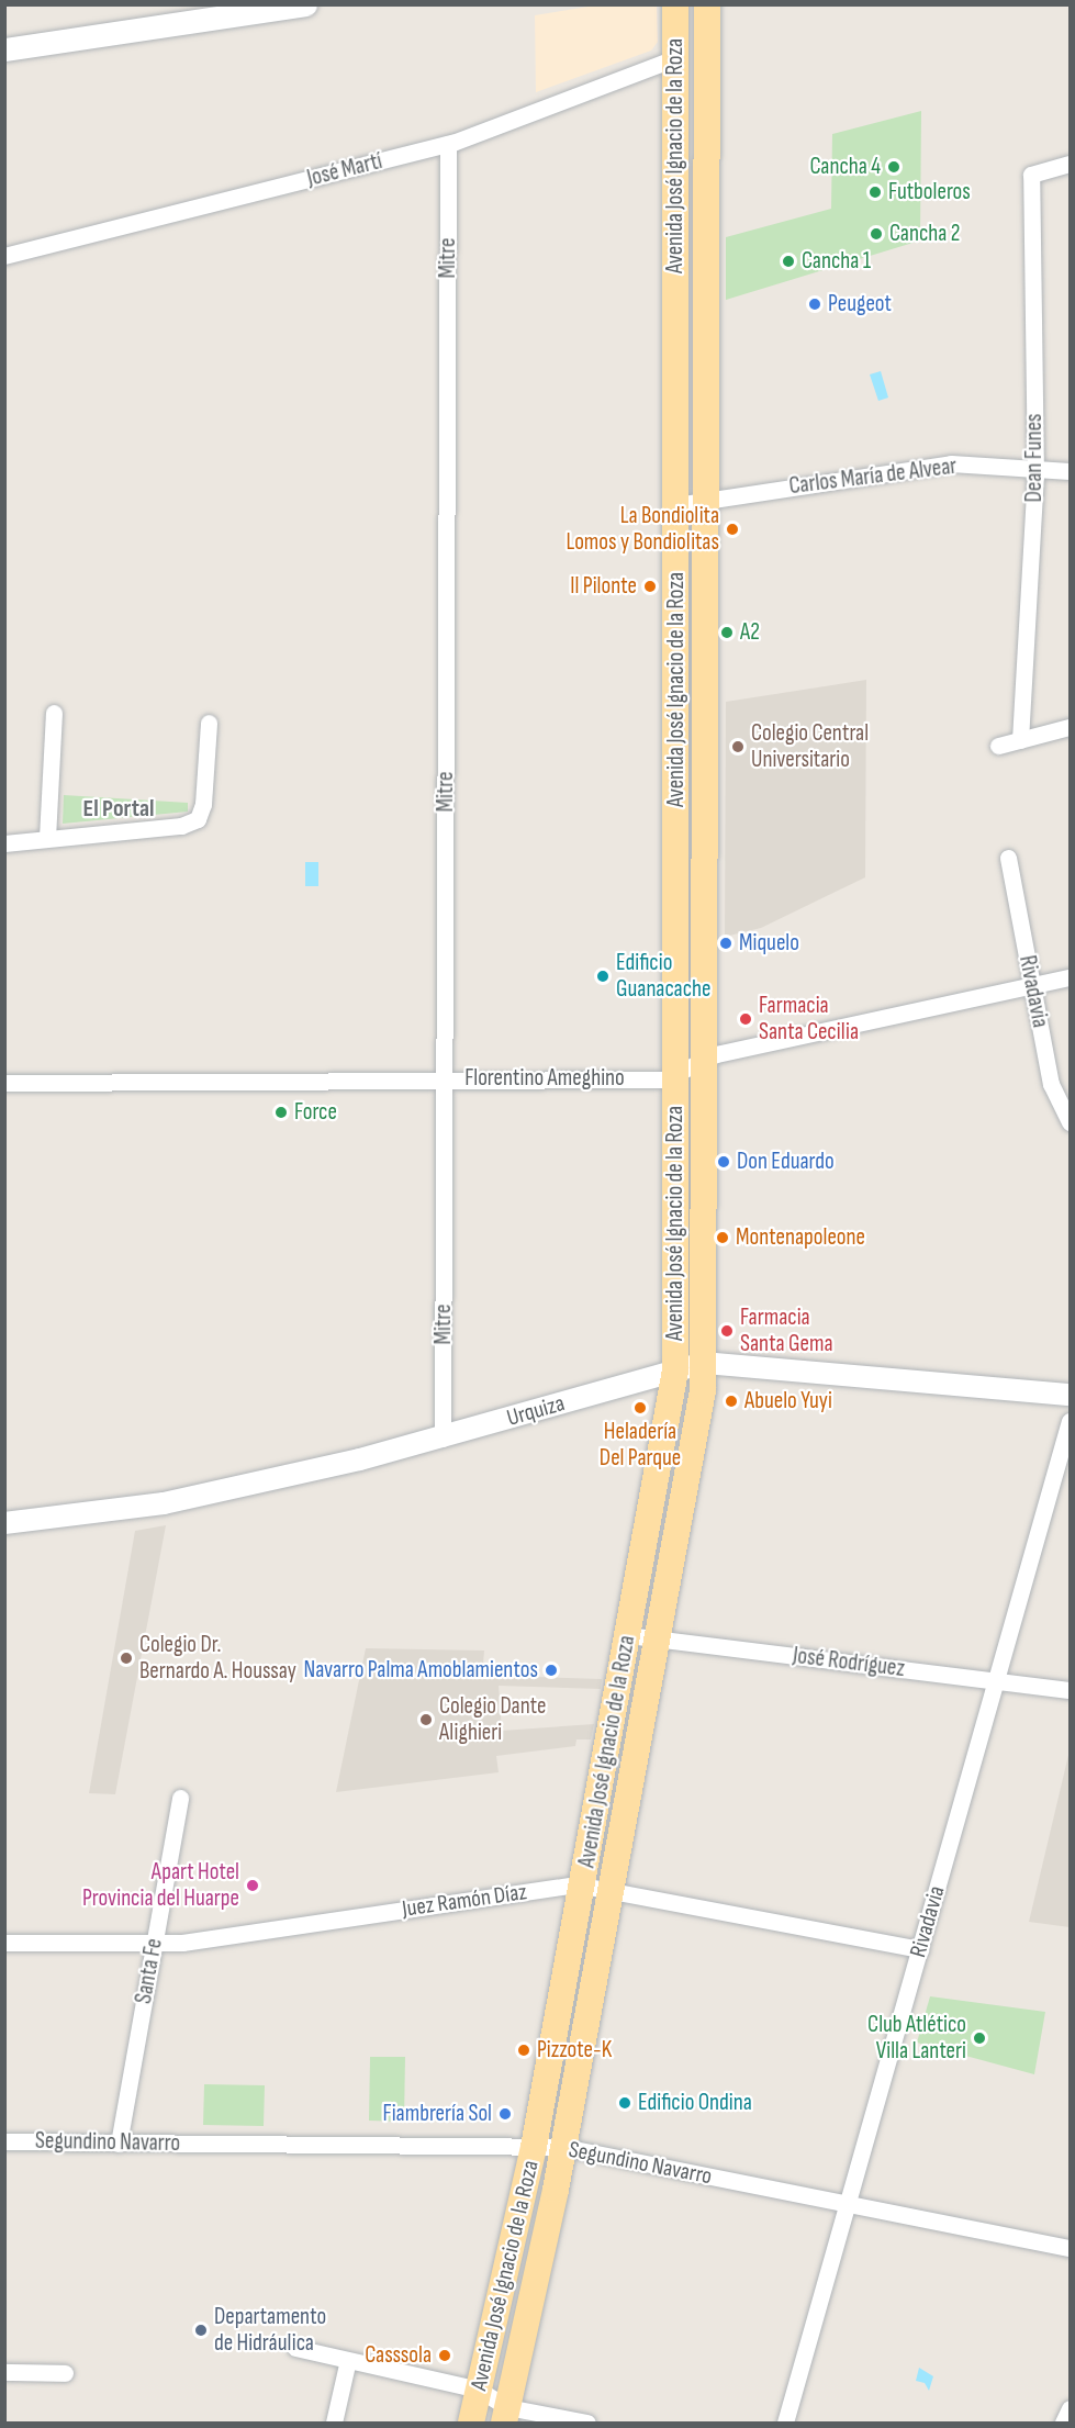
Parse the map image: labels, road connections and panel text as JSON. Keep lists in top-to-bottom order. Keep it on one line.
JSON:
{"streets":{"main road":["Avenida José Ignacio de la Roza"],"street":["José Martí","Mitre","Dean Funes","Carlos María de Alvear","Rivadavia","Florentino Ameghino","Urquiza","José Rodríguez","Juez Ramón Díaz","Santa Fe","Segundino Navarro"]},"crossings":[["Avenida José Ignacio de la Roza","José Martí"],["Avenida José Ignacio de la Roza","Carlos María de Alvear"],["Avenida José Ignacio de la Roza","Florentino Ameghino"],["Avenida José Ignacio de la Roza","Urquiza"],["Avenida José Ignacio de la Roza","José Rodríguez"],["Avenida José Ignacio de la Roza","Juez Ramón Díaz"],["Avenida José Ignacio de la Roza","Segundino Navarro"],["José Martí","Mitre"],["Mitre","Florentino Ameghino"],["Mitre","Urquiza"],["Dean Funes","Carlos María de Alvear"],["Rivadavia","Florentino Ameghino"],["Rivadavia","José Rodríguez"],["Rivadavia","Juez Ramón Díaz"],["Rivadavia","Segundino Navarro"],["Juez Ramón Díaz","Santa Fe"],["Santa Fe","Segundino Navarro"]],"districts":["El Portal"],"places":["Cancha 4","Futboleros","Cancha 2","Cancha 1","Peugeot","La Bondiolita Lomos y Bondiolitas","Il Pilonte","A2","Colegio Central Universitario","Miquelo","Edificio Guanacache","Farmacia Santa Cecilia","Force","Don Eduardo","Montenapoleone","Farmacia Santa Gema","Abuelo Yuyi","Heladería Del Parque","Colegio Dr. Bernardo A. Houssay","Navarro Palma Amoblamientos","Colegio Dante Alighieri","Apart Hotel Provincia del Huarpe","Club Atlético Villa Lanteri","Pizzote-K","Edificio Ondina","Fiambrería Sol","Departamento de Hidráulica","Casssola"]}
